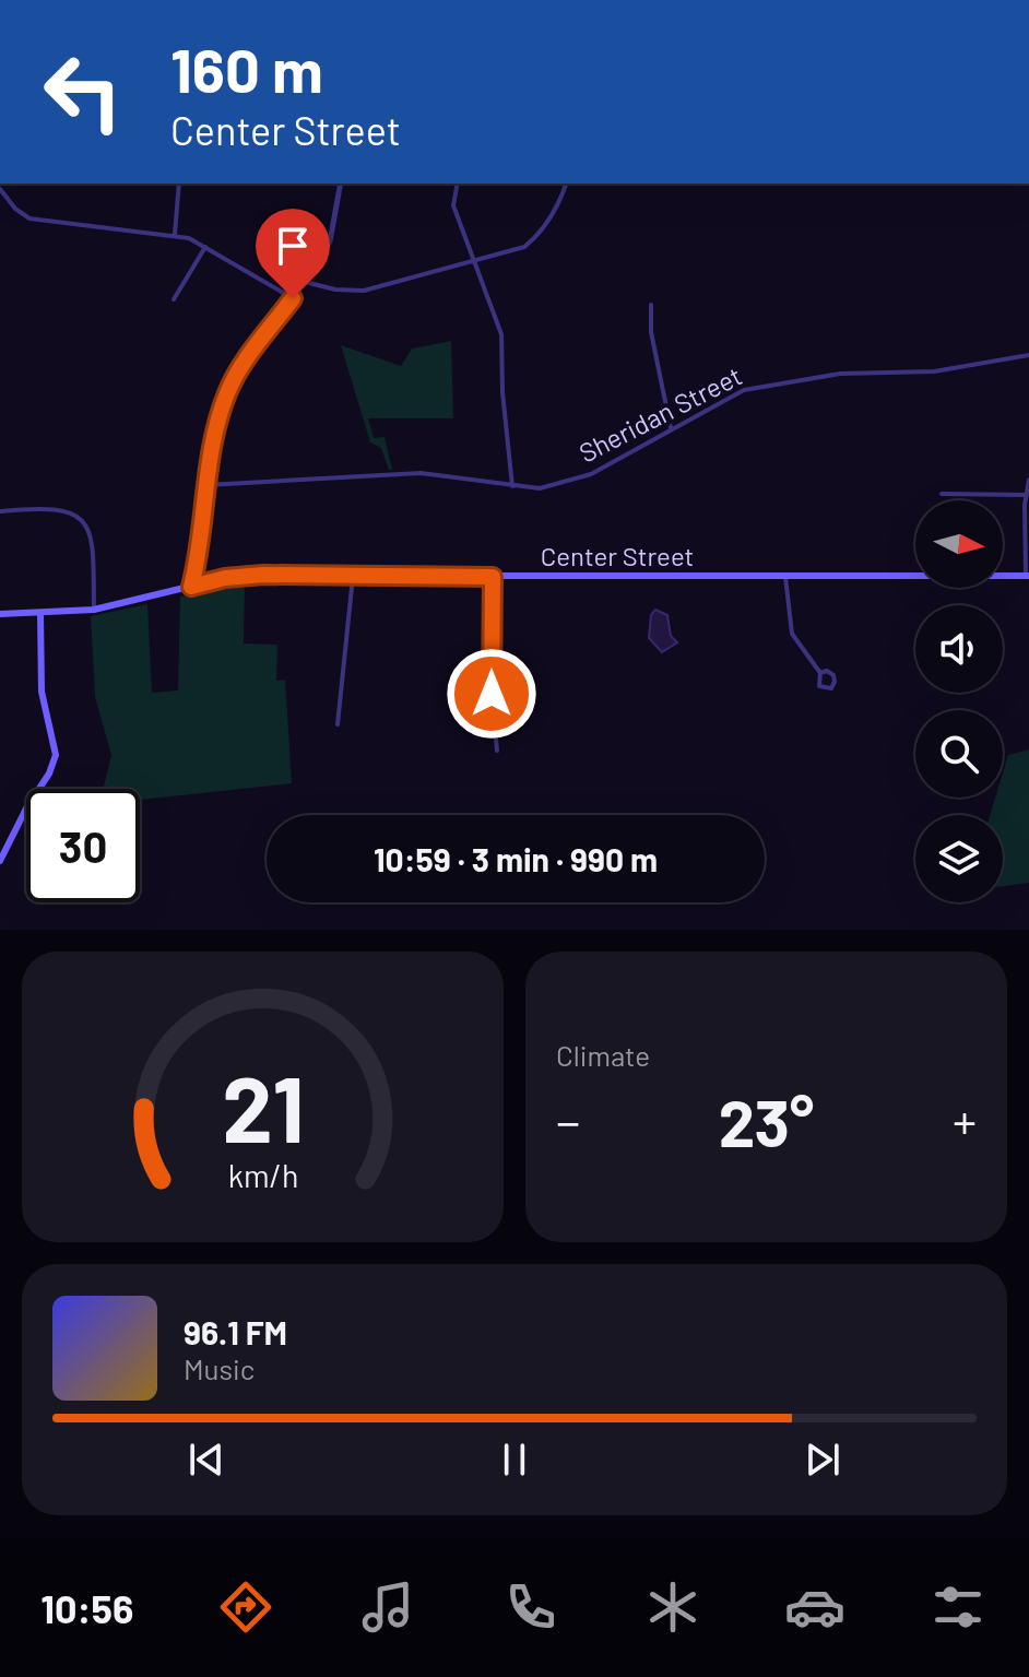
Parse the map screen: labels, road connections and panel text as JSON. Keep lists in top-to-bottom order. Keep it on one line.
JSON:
{"streets":{"main road":["Center Street"],"street":["Sheridan Street"]},"north":"right","page":{"turn":["160 m","Center Street"],"limit":"30","trip":"10:59 · 3 min · 990 m","tile":"Climate","heat":["−","23°","+"],"song":["96.1 FM","Music"],"tabs":"10:56","gauge":["21","km/h"]}}
